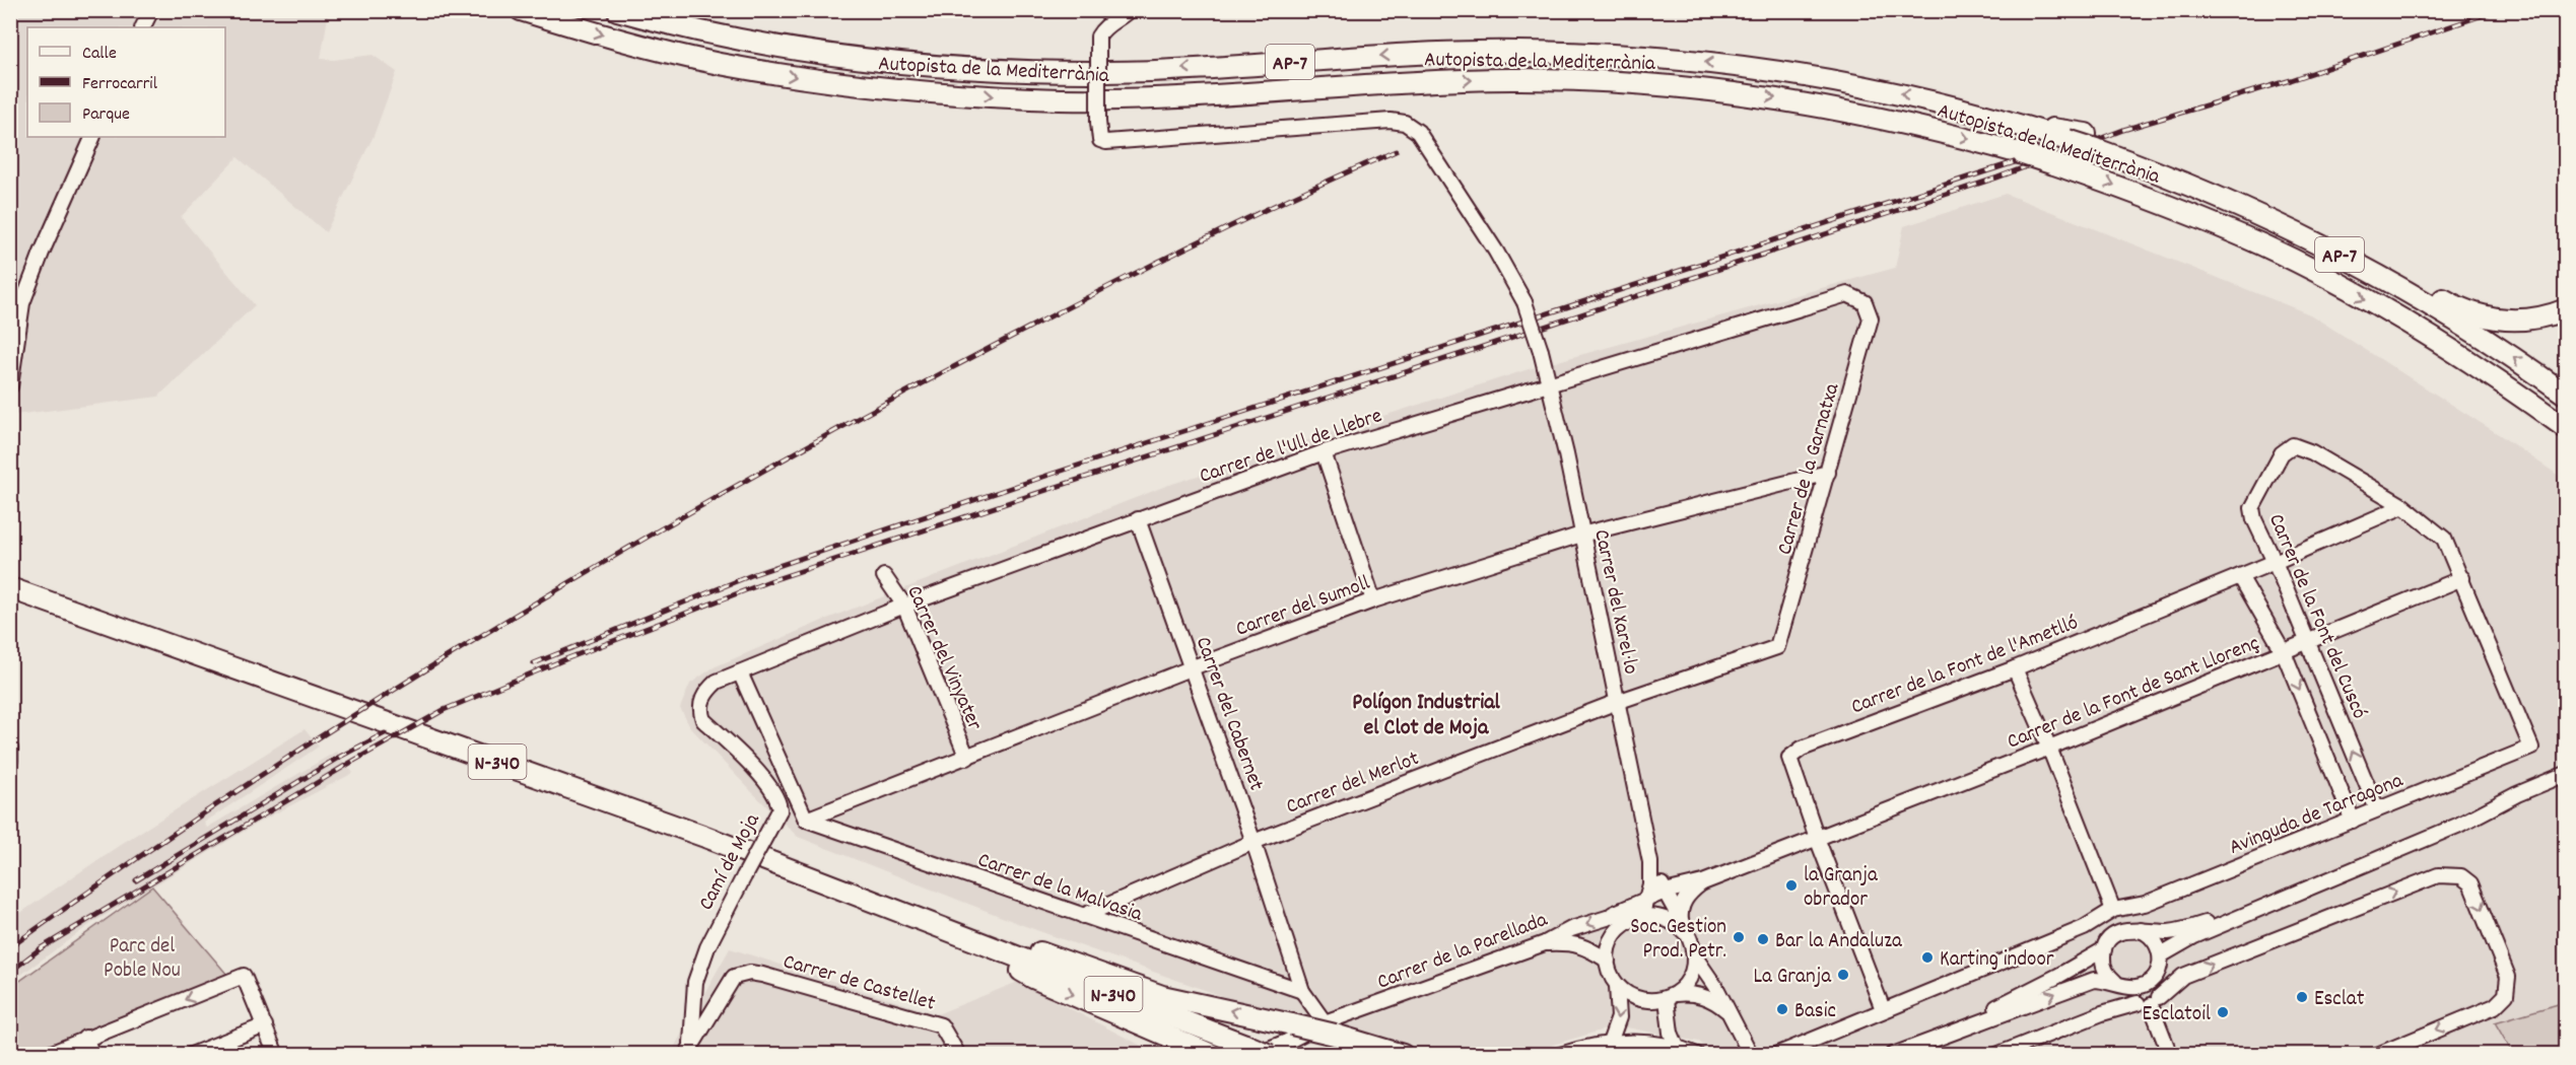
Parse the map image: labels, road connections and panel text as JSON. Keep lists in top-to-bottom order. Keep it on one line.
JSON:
{"streets":{"highway":["Autopista de la Mediterrània","AP-7","N-340"],"street":["Carrer de l'Ull de Llebre","Carrer de la Garnatxa","Carrer del Xarel·lo","Carrer del Sumoll","Carrer de la Font del Cuscó","Carrer del Vinyater","Carrer de la Font de l'Ametlló","Carrer de la Font de Sant Llorenç","Carrer del Cabernet","Carrer del Merlot","Avinguda de Tarragona","Camí de Moja","Carrer de la Malvasia","Carrer de la Parellada","Carrer de Castellet"]},"crossings":[["Carrer de l'Ull de Llebre","Carrer de la Garnatxa"],["Carrer de l'Ull de Llebre","Carrer del Xarel·lo"],["Carrer de l'Ull de Llebre","Carrer del Vinyater"],["Carrer de l'Ull de Llebre","Carrer del Cabernet"],["Carrer de l'Ull de Llebre","Camí de Moja"],["Carrer de la Garnatxa","Carrer del Sumoll"],["Carrer de la Garnatxa","Carrer del Merlot"],["Carrer del Xarel·lo","Carrer del Sumoll"],["Carrer del Xarel·lo","Carrer del Merlot"],["Carrer del Sumoll","Carrer del Vinyater"],["Carrer del Sumoll","Carrer del Cabernet"],["Carrer del Sumoll","Carrer de la Malvasia"],["Carrer de la Font del Cuscó","Carrer de la Font de l'Ametlló"],["Carrer de la Font del Cuscó","Carrer de la Font de Sant Llorenç"],["Carrer de la Font del Cuscó","Avinguda de Tarragona"],["Carrer de la Font de l'Ametlló","Carrer de la Font de Sant Llorenç"],["Carrer de la Font de l'Ametlló","Carrer de la Parellada"],["Carrer de la Font de Sant Llorenç","Avinguda de Tarragona"],["Carrer de la Font de Sant Llorenç","Carrer de la Parellada"],["Carrer del Cabernet","Carrer del Merlot"],["Carrer del Cabernet","Carrer de la Malvasia"],["Carrer del Cabernet","Carrer de la Parellada"],["N-340","Carrer de la Parellada"],["Carrer del Merlot","Carrer de la Malvasia"],["Camí de Moja","Carrer de Castellet"]],"districts":["Polígon Industrial el Clot de Moja"],"parks":["Parc del Poble Nou"],"places":["la Granja obrador","Soc. Gestion Prod. Petr.","Bar la Andaluza","Karting indoor","La Granja","Esclat","Basic","Esclatoil"],"legend":["Calle","Ferrocarril","Parque"]}
